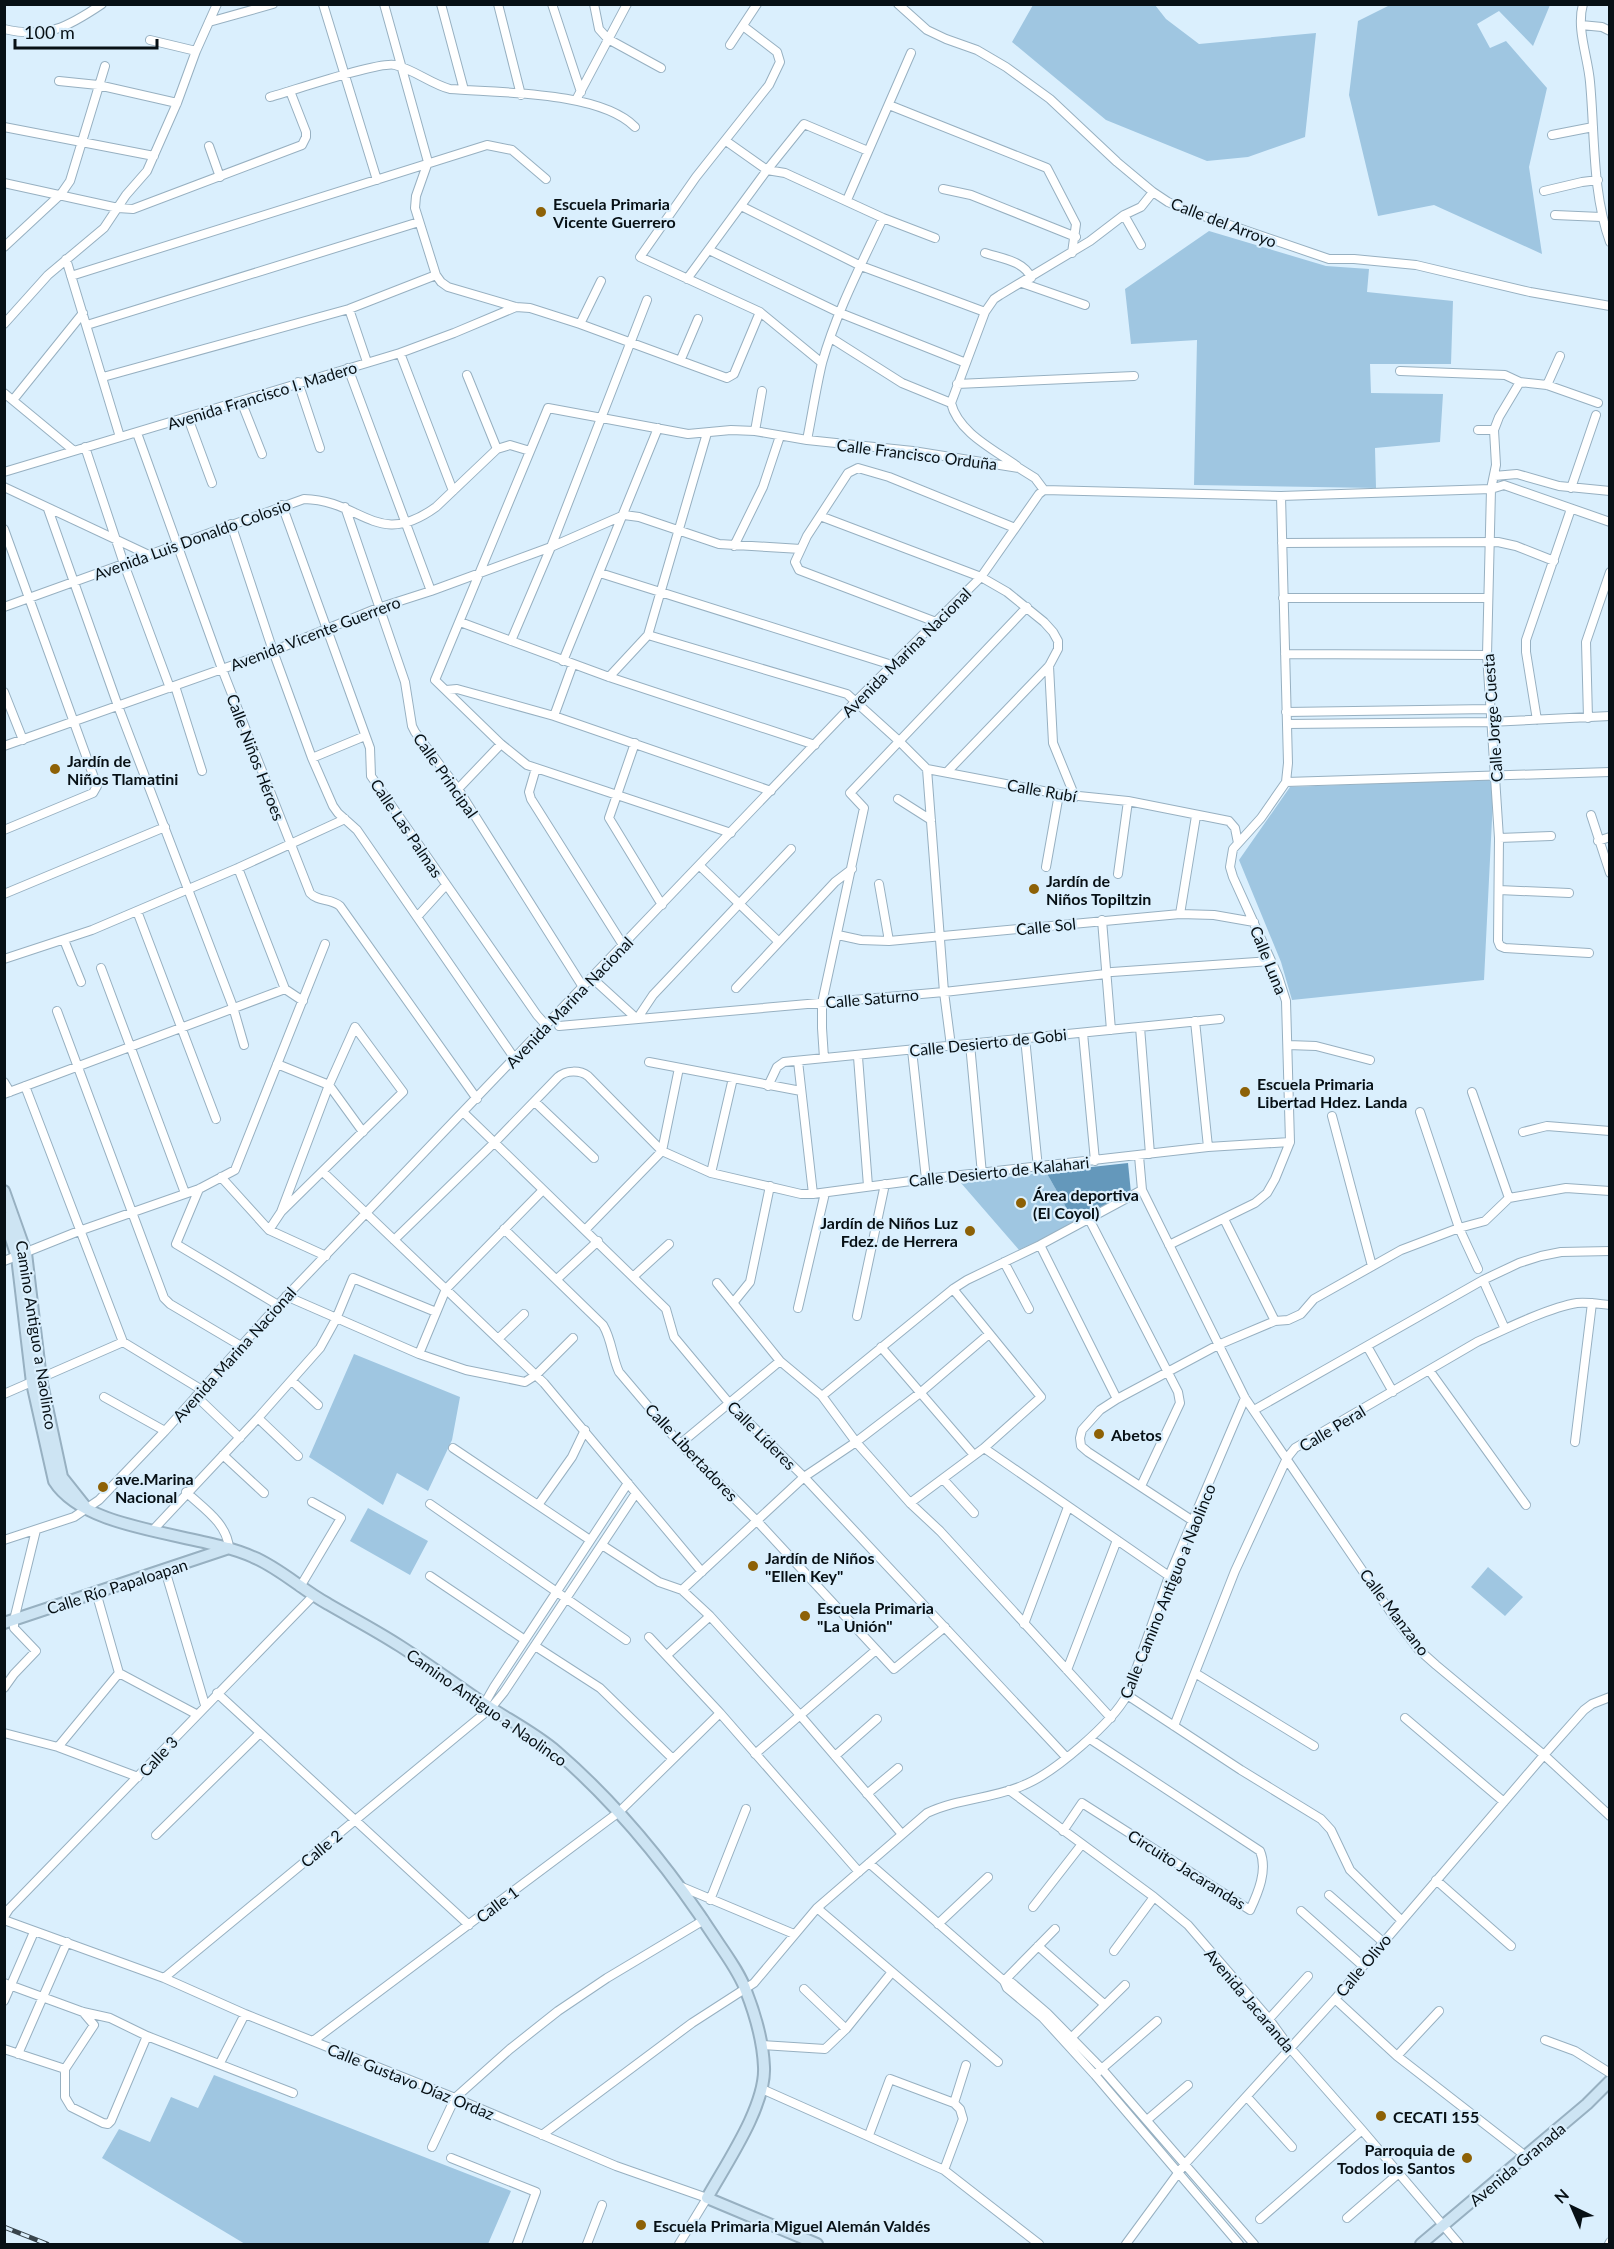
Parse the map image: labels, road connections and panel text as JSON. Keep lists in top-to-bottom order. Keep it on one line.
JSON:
{"streets":{"main road":["Camino Antiguo a Naolinco","Calle Río Papaloapan","Calle Gustavo Díaz Ordaz","Avenida Granada"],"street":["Calle del Arroyo","Avenida Francisco I. Madero","Calle Francisco Orduña","Avenida Luis Donaldo Colosio","Avenida Vicente Guerrero","Avenida Marina Nacional","Calle Jorge Cuesta","Calle Niños Héroes","Calle Principal","Calle Rubí","Calle Las Palmas","Calle Sol","Calle Luna","Calle Saturno","Calle Desierto de Gobi","Calle Desierto de Kalahari","Calle Peral","Calle Líderes","Calle Libertadores","Calle Camino Antiguo a Naolinco","Calle Manzano","Calle 3","Calle 2","Circuito Jacarandas","Calle 1","Calle Olivo","Avenida Jacaranda"]},"crossings":[["Avenida Francisco I. Madero","Calle Niños Héroes"],["Calle Francisco Orduña","Avenida Marina Nacional"],["Avenida Luis Donaldo Colosio","Calle Niños Héroes"],["Avenida Luis Donaldo Colosio","Calle Principal"],["Avenida Luis Donaldo Colosio","Calle Las Palmas"],["Avenida Vicente Guerrero","Calle Niños Héroes"],["Avenida Vicente Guerrero","Calle Principal"],["Avenida Vicente Guerrero","Calle Las Palmas"],["Avenida Marina Nacional","Calle Niños Héroes"],["Avenida Marina Nacional","Calle Principal"],["Avenida Marina Nacional","Calle Las Palmas"],["Avenida Marina Nacional","Camino Antiguo a Naolinco"],["Avenida Marina Nacional","Calle Líderes"],["Calle Rubí","Calle Luna"],["Calle Sol","Calle Luna"],["Calle Luna","Calle Saturno"],["Calle Luna","Calle Desierto de Kalahari"],["Calle Desierto de Kalahari","Calle Líderes"],["Calle Desierto de Kalahari","Calle Manzano"],["Camino Antiguo a Naolinco","Calle Río Papaloapan"],["Camino Antiguo a Naolinco","Calle Camino Antiguo a Naolinco"],["Camino Antiguo a Naolinco","Calle 3"],["Camino Antiguo a Naolinco","Calle 2"],["Camino Antiguo a Naolinco","Calle 1"],["Camino Antiguo a Naolinco","Calle Gustavo Díaz Ordaz"],["Calle Peral","Calle Manzano"],["Calle Líderes","Calle Libertadores"],["Calle Líderes","Calle Camino Antiguo a Naolinco"],["Calle Camino Antiguo a Naolinco","Calle Manzano"],["Calle Camino Antiguo a Naolinco","Circuito Jacarandas"],["Calle Camino Antiguo a Naolinco","Avenida Jacaranda"],["Calle Camino Antiguo a Naolinco","Calle Gustavo Díaz Ordaz"],["Calle Manzano","Calle Olivo"],["Calle 3","Calle Gustavo Díaz Ordaz"],["Calle 2","Calle Gustavo Díaz Ordaz"],["Circuito Jacarandas","Avenida Jacaranda"],["Calle 1","Calle Gustavo Díaz Ordaz"],["Calle Olivo","Avenida Jacaranda"],["Avenida Jacaranda","Avenida Granada"]],"places":["Escuela Primaria Vicente Guerrero","Jardín de Niños Tlamatini","Jardín de Niños Topiltzin","Escuela Primaria Libertad Hdez. Landa","Área deportiva (El Coyol)","Jardín de Niños Luz Fdez. de Herrera","Abetos","ave.Marina Nacional","Jardín de Niños \"Ellen Key\"","Escuela Primaria \"La Unión\"","CECATI 155","Parroquia de Todos los Santos","Escuela Primaria Miguel Alemán Valdés"],"scale_bar":"100 m","north":"top left"}
